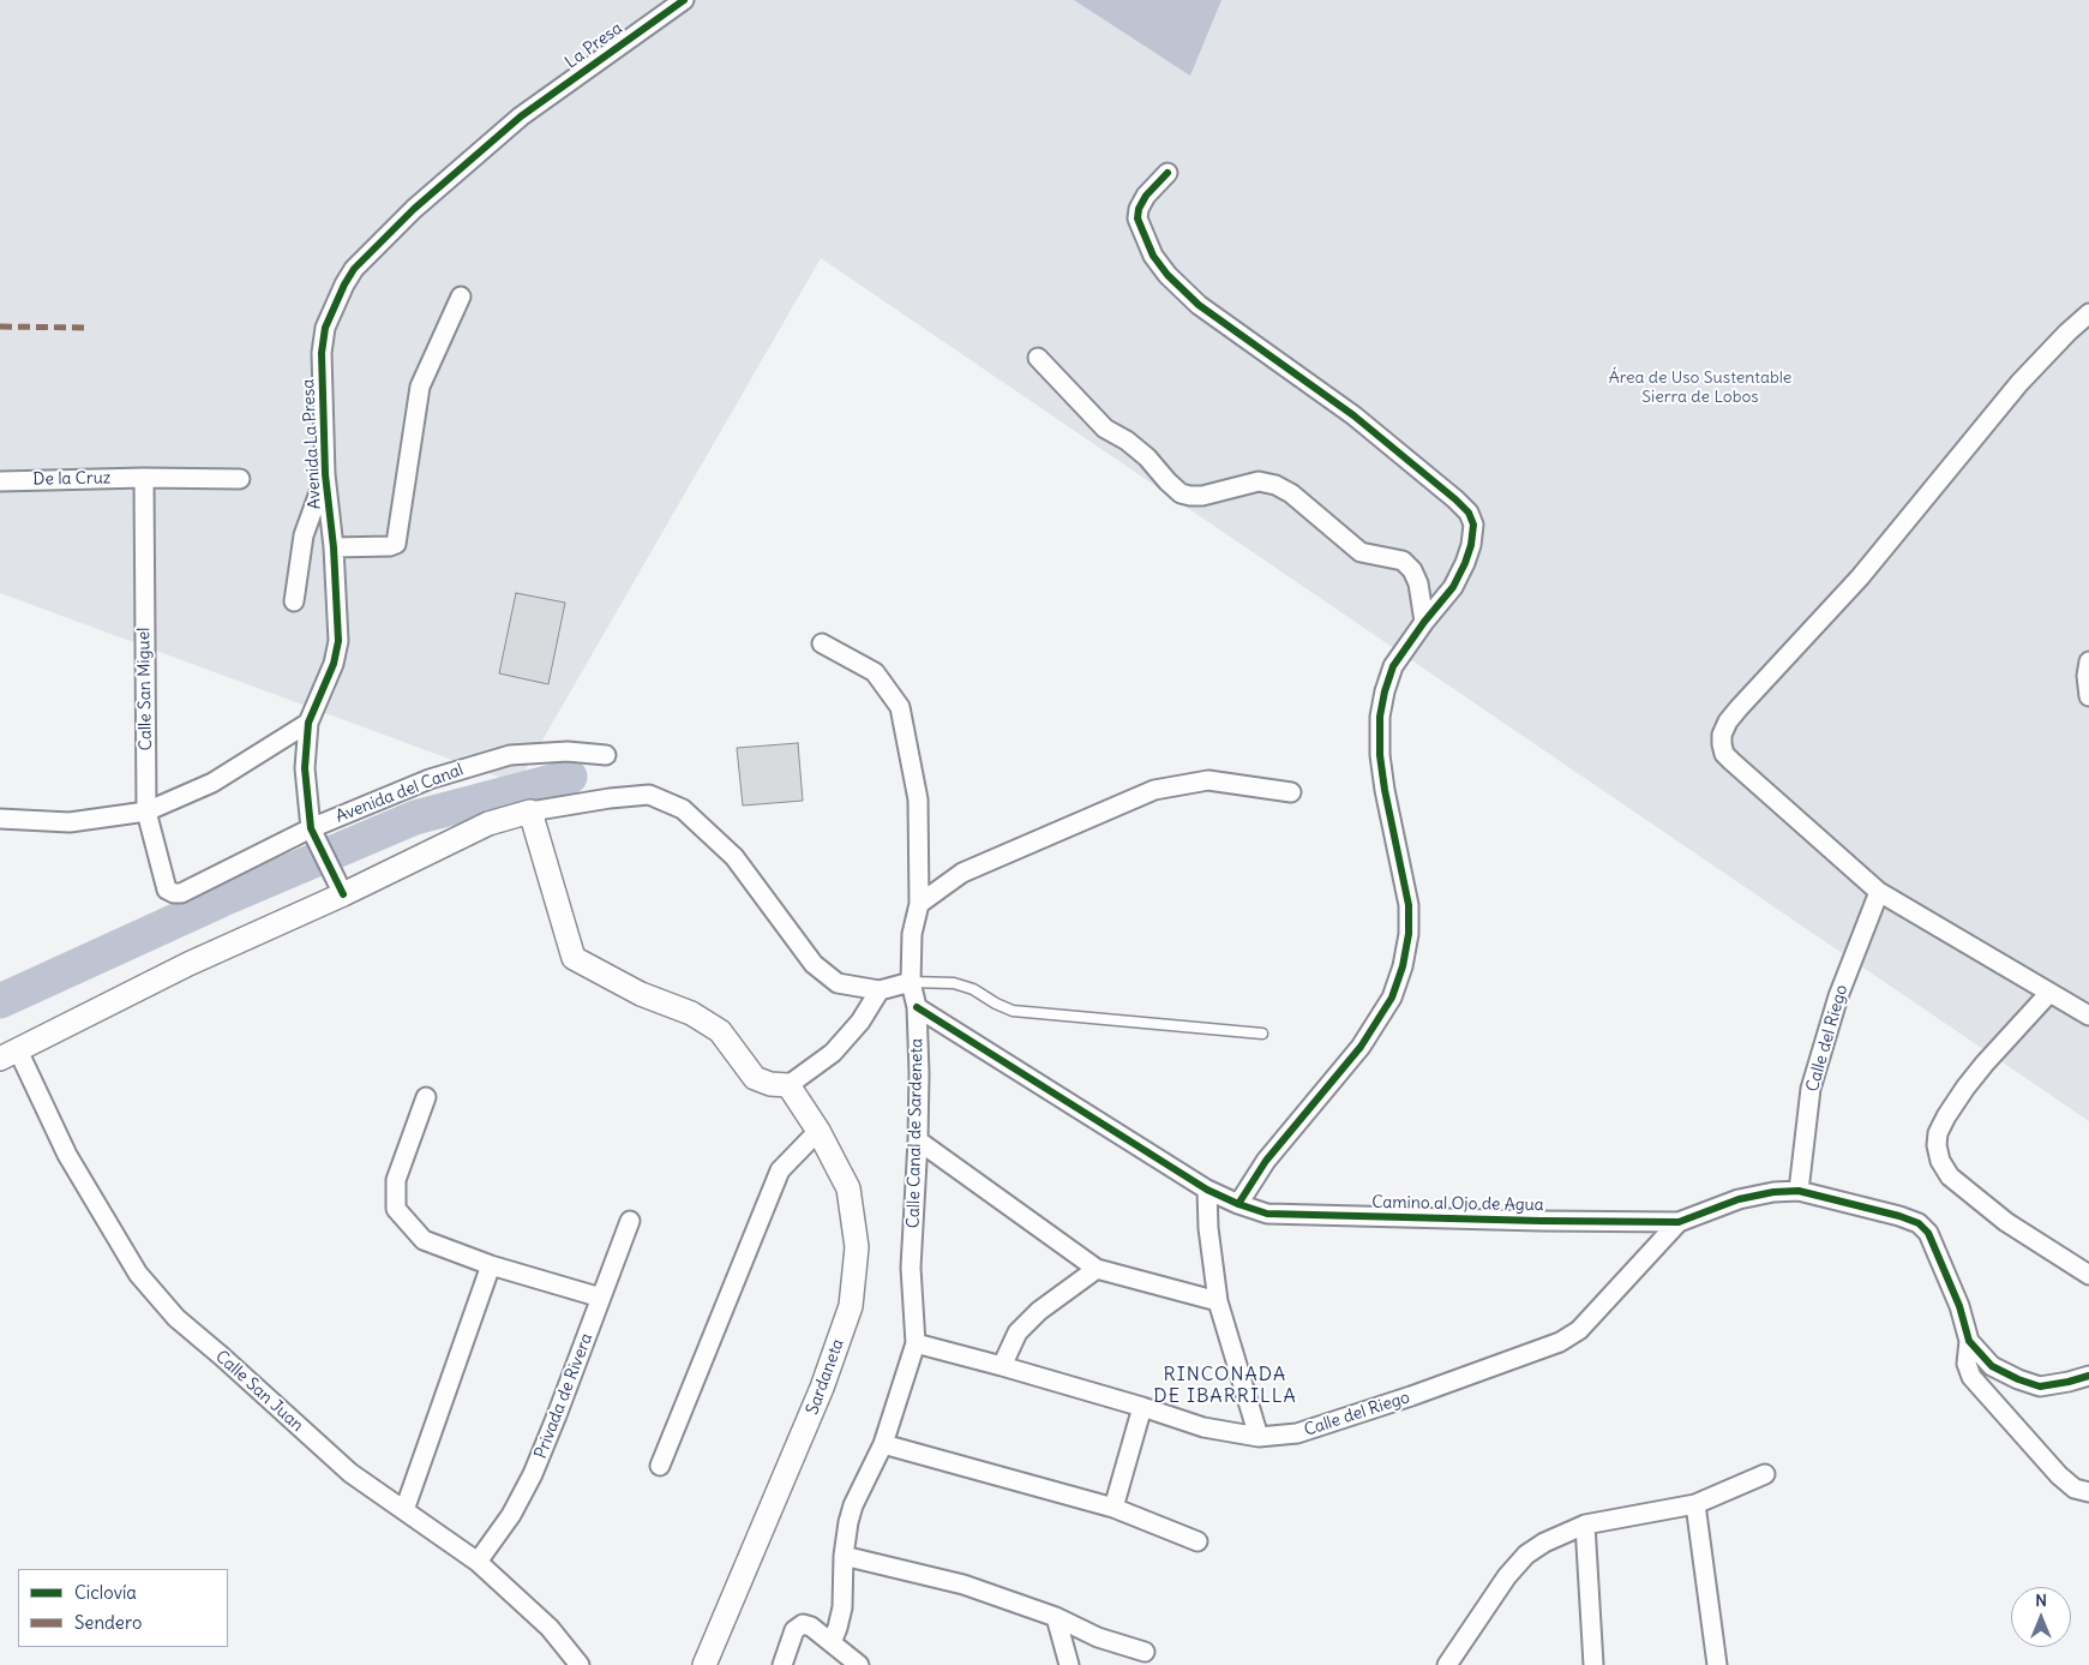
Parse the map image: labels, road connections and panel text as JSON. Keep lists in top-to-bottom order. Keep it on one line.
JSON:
{"streets":{"street":["La Presa","Avenida La Presa","De la Cruz","Calle San Miguel","Avenida del Canal","Calle del Riego","Calle Canal de Sardeneta","Camino al Ojo de Agua","Sardaneta","Calle San Juan","Privada de Rivera"]},"crossings":[["La Presa","Avenida La Presa"],["Avenida La Presa","Avenida del Canal"],["De la Cruz","Calle San Miguel"],["Calle San Miguel","Avenida del Canal"],["Calle del Riego","Calle Canal de Sardeneta"],["Calle del Riego","Camino al Ojo de Agua"],["Calle Canal de Sardeneta","Camino al Ojo de Agua"],["Calle San Juan","Privada de Rivera"]],"districts":["RINCONADA DE IBARRILLA"],"parks":["Área de Uso Sustentable Sierra de Lobos"],"legend":["Ciclovía","Sendero"],"north":"top"}
